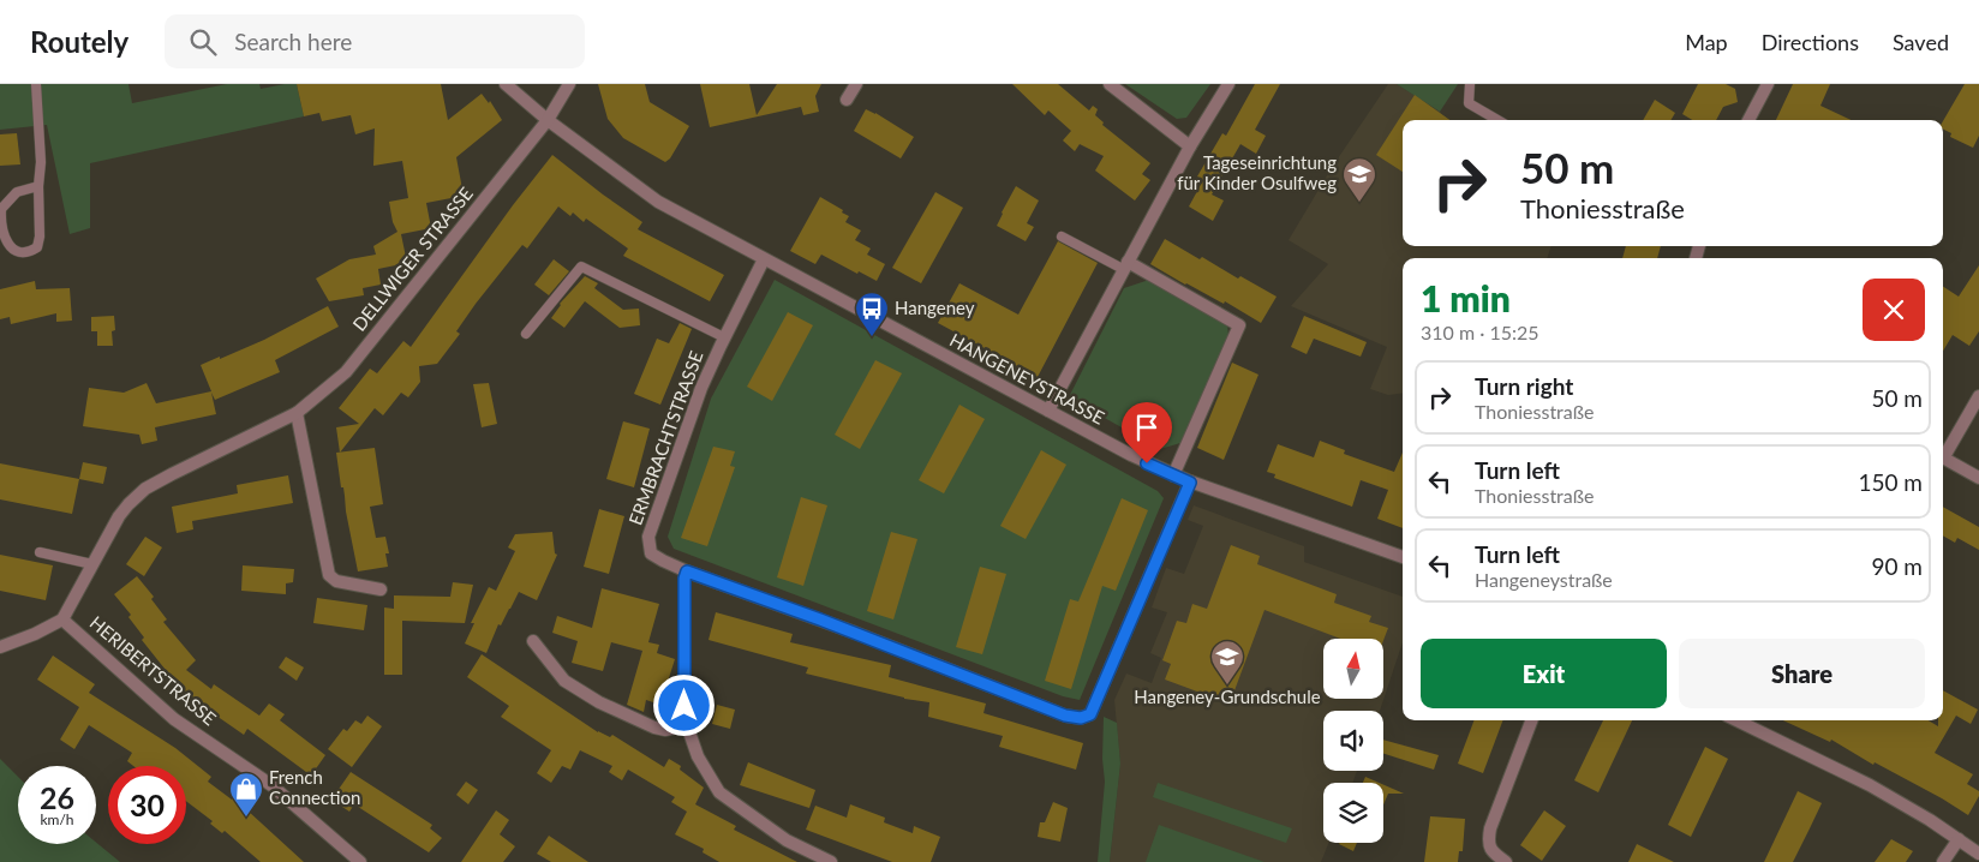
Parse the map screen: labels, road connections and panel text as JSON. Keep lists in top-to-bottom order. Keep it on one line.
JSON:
{"streets":{"street":["DELLWIGER STRASSE","HANGENEYSTRASSE","ERMBRACHTSTRASSE","HERIBERTSTRASSE"]},"crossings":[["DELLWIGER STRASSE","HANGENEYSTRASSE"],["DELLWIGER STRASSE","HERIBERTSTRASSE"],["HANGENEYSTRASSE","ERMBRACHTSTRASSE"]],"places":{"school or university":["Tageseinrichtung für Kinder Osulfweg","Hangeney-Grundschule"],"bus stop":["Hangeney"],"shop":["French Connection"]},"north":"top","page":{"header":"Routely","search":"Search here","nav":["Map","Directions","Saved"],"turn":["50 m","Thoniesstraße"],"heading":["1 min","310 m · 15:25"],"list":[{"name":"Turn right","note":"Thoniesstraße","value":"50 m"},{"name":"Turn left","note":"Thoniesstraße","value":"150 m"},{"name":"Turn left","note":"Hangeneystraße","value":"90 m"}],"buttons":["Exit","Share"],"speed":"26 km/h","limit":"30"}}
